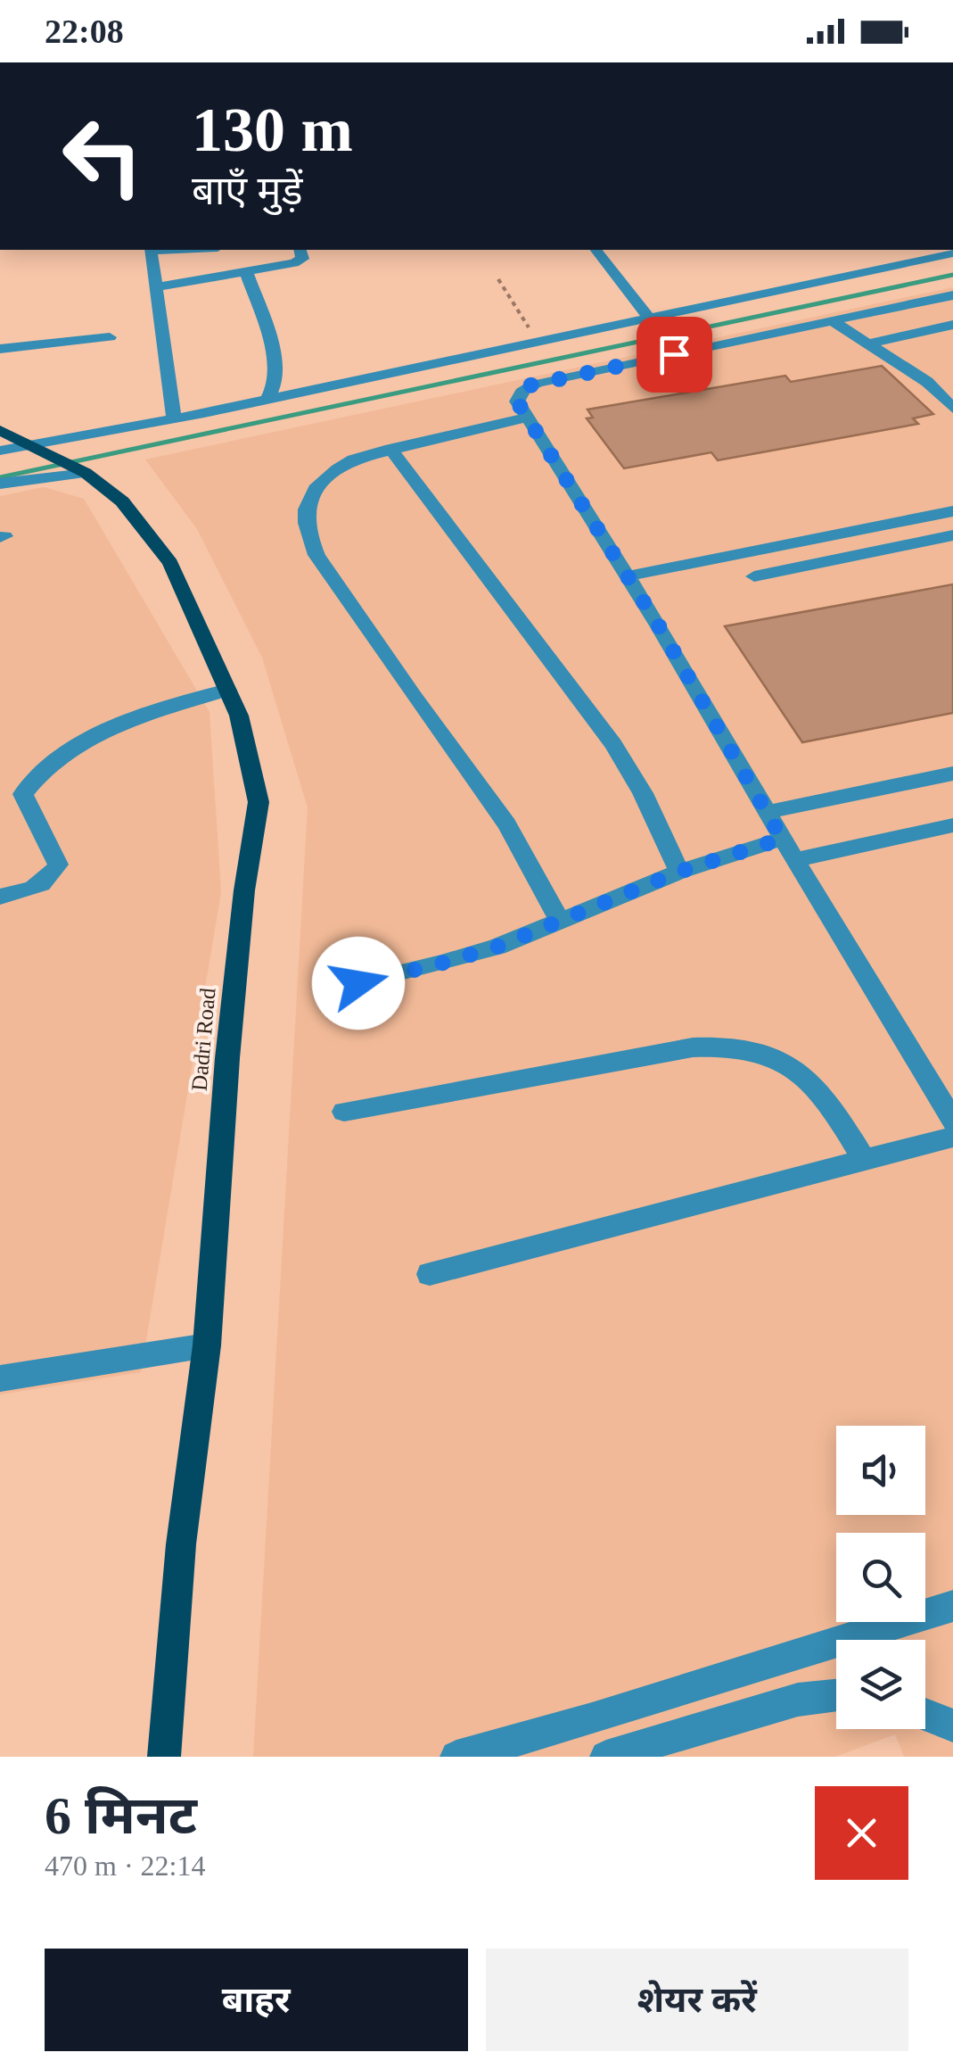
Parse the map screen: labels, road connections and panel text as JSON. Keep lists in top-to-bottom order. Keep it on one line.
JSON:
{"streets":{"main road":["Dadri Road"]},"page":{"status":"22:08","turn":["130 m","बाएँ मुड़ें"],"heading":["6 मिनट","470 m · 22:14"],"buttons":["बाहर","शेयर करें"]}}
